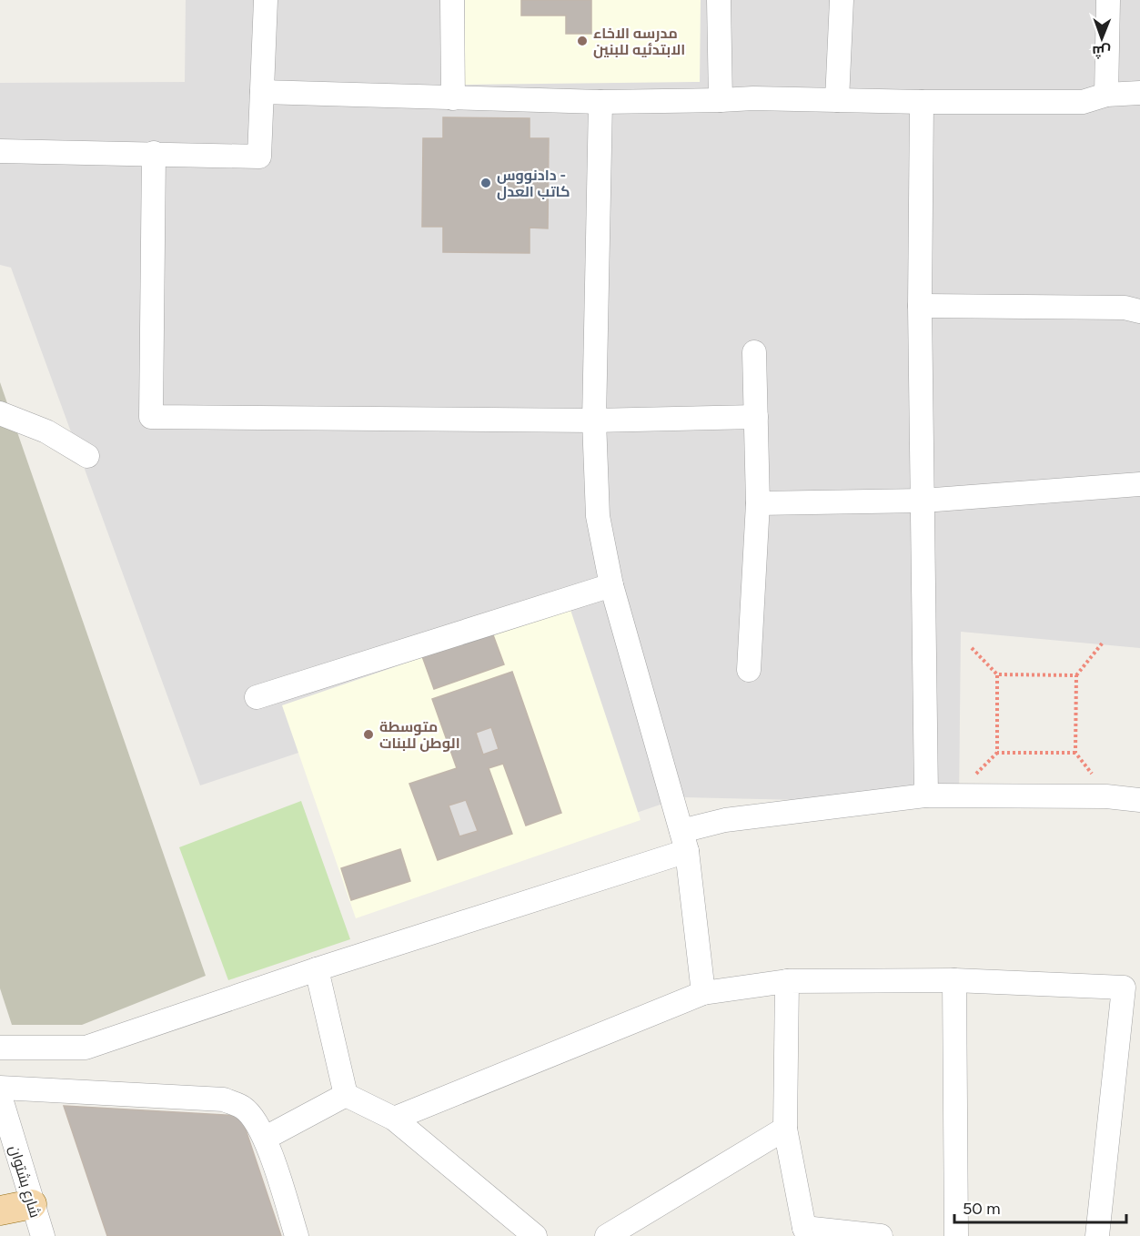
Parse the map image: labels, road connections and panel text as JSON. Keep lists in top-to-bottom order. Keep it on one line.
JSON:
{"streets":{"street":["شارع بشتوان"]},"places":["مدرسه الاخاء الابتدئيه للبنين","دادنووس - کاتب العدل","متوسطة الوطن للبنات"],"scale_bar":"50 m","north":"bottom"}
